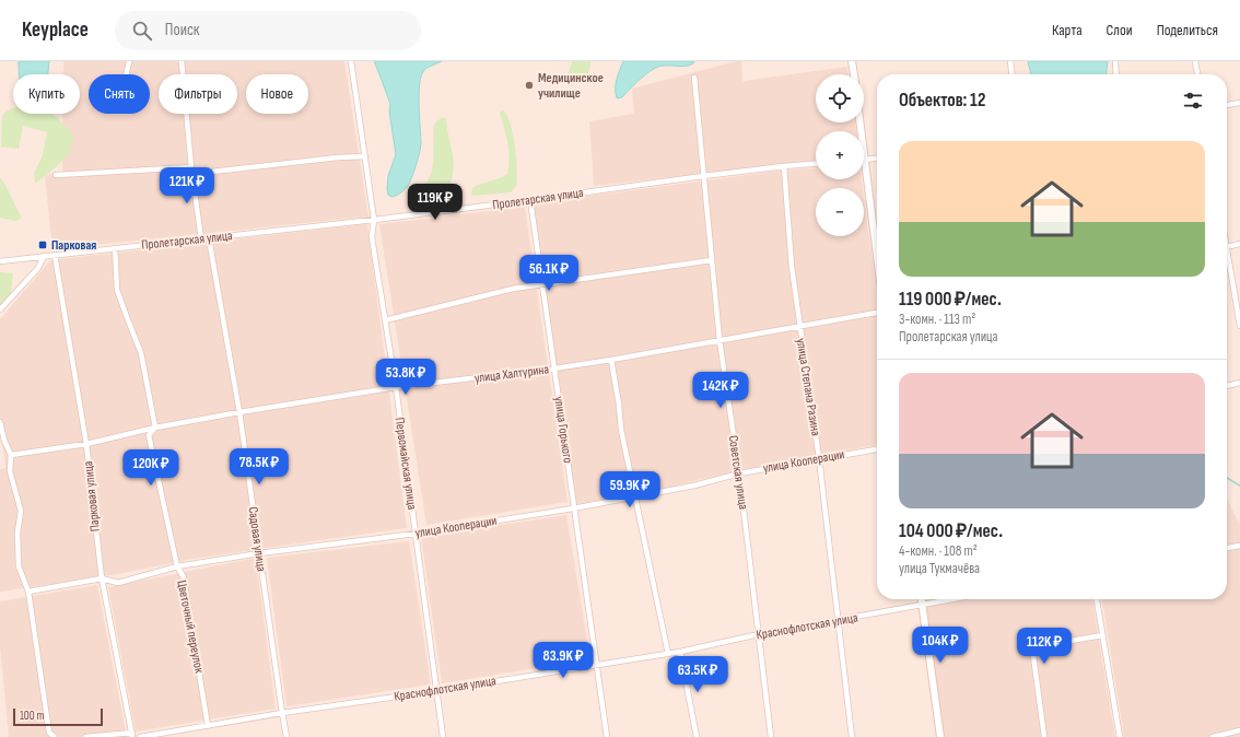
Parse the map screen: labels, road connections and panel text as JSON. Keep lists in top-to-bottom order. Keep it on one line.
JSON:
{"streets":{"street":["Пролетарская улица","улица Халтурина","улица Степана Разина","улица Горького","улица Кооперации","Первомайская улица","Советская улица","Парковая улица","Садовая улица","Цветочный переулок","Краснофлотская улица"]},"crossings":[["Пролетарская улица","улица Степана Разина"],["Пролетарская улица","улица Горького"],["Пролетарская улица","Первомайская улица"],["Пролетарская улица","Советская улица"],["Пролетарская улица","Парковая улица"],["Пролетарская улица","Садовая улица"],["Пролетарская улица","Цветочный переулок"],["улица Халтурина","улица Степана Разина"],["улица Халтурина","улица Горького"],["улица Халтурина","Первомайская улица"],["улица Халтурина","Советская улица"],["улица Халтурина","Парковая улица"],["улица Халтурина","Садовая улица"],["улица Халтурина","Цветочный переулок"],["улица Степана Разина","улица Кооперации"],["улица Степана Разина","Краснофлотская улица"],["улица Горького","улица Кооперации"],["улица Горького","Краснофлотская улица"],["улица Кооперации","Первомайская улица"],["улица Кооперации","Советская улица"],["улица Кооперации","Парковая улица"],["улица Кооперации","Садовая улица"],["улица Кооперации","Цветочный переулок"],["Первомайская улица","Краснофлотская улица"],["Советская улица","Краснофлотская улица"],["Садовая улица","Краснофлотская улица"],["Цветочный переулок","Краснофлотская улица"]],"places":{"other":["Медицинское училище"],"transit":["Парковая"]},"scale_bar":"100 m","page":{"header":"Keyplace","search":"Поиск","nav":["Карта","Слои","Поделиться"],"map_buttons":["+","−"],"chip":["Купить","Снять","Фильтры","Новое"],"heading":"Объектов: 12","list":[{"name":"119 000 ₽/мес.","note":"3-комн. · 113 m² · Пролетарская улица"},{"name":"104 000 ₽/мес.","note":"4-комн. · 108 m² · улица Тукмачёва"}],"price":["121K ₽","119K ₽","56.1K ₽","53.8K ₽","142K ₽","78.5K ₽","120K ₽","59.9K ₽","104K ₽","112K ₽","83.9K ₽","63.5K ₽"],"scale":"100 m"}}
